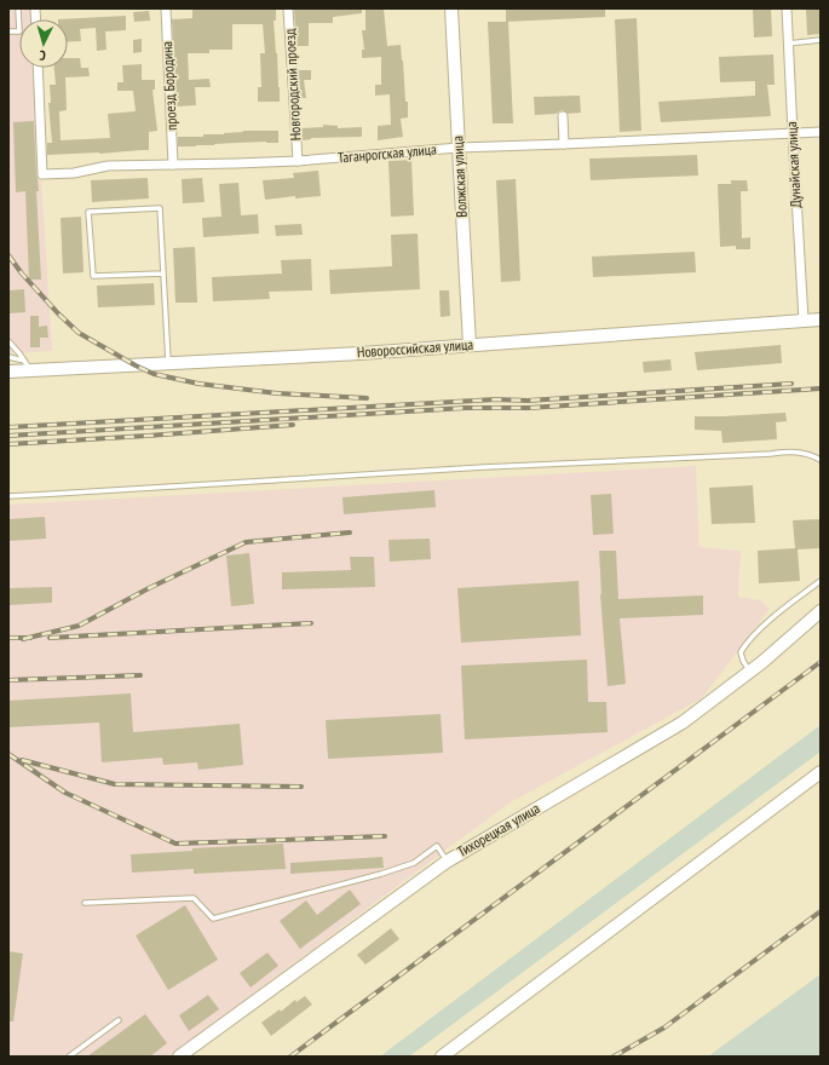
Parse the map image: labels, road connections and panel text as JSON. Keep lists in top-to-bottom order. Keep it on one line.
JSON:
{"streets":{"street":["Новгородский проезд","проезд Бородина","Таганрогская улица","Дунайская улица","Волжская улица","Новороссийская улица","Тихорецкая улица"]},"crossings":[["Новгородский проезд","Таганрогская улица"],["проезд Бородина","Таганрогская улица"],["Таганрогская улица","Дунайская улица"],["Таганрогская улица","Волжская улица"],["Дунайская улица","Новороссийская улица"],["Волжская улица","Новороссийская улица"]],"north":"bottom"}
